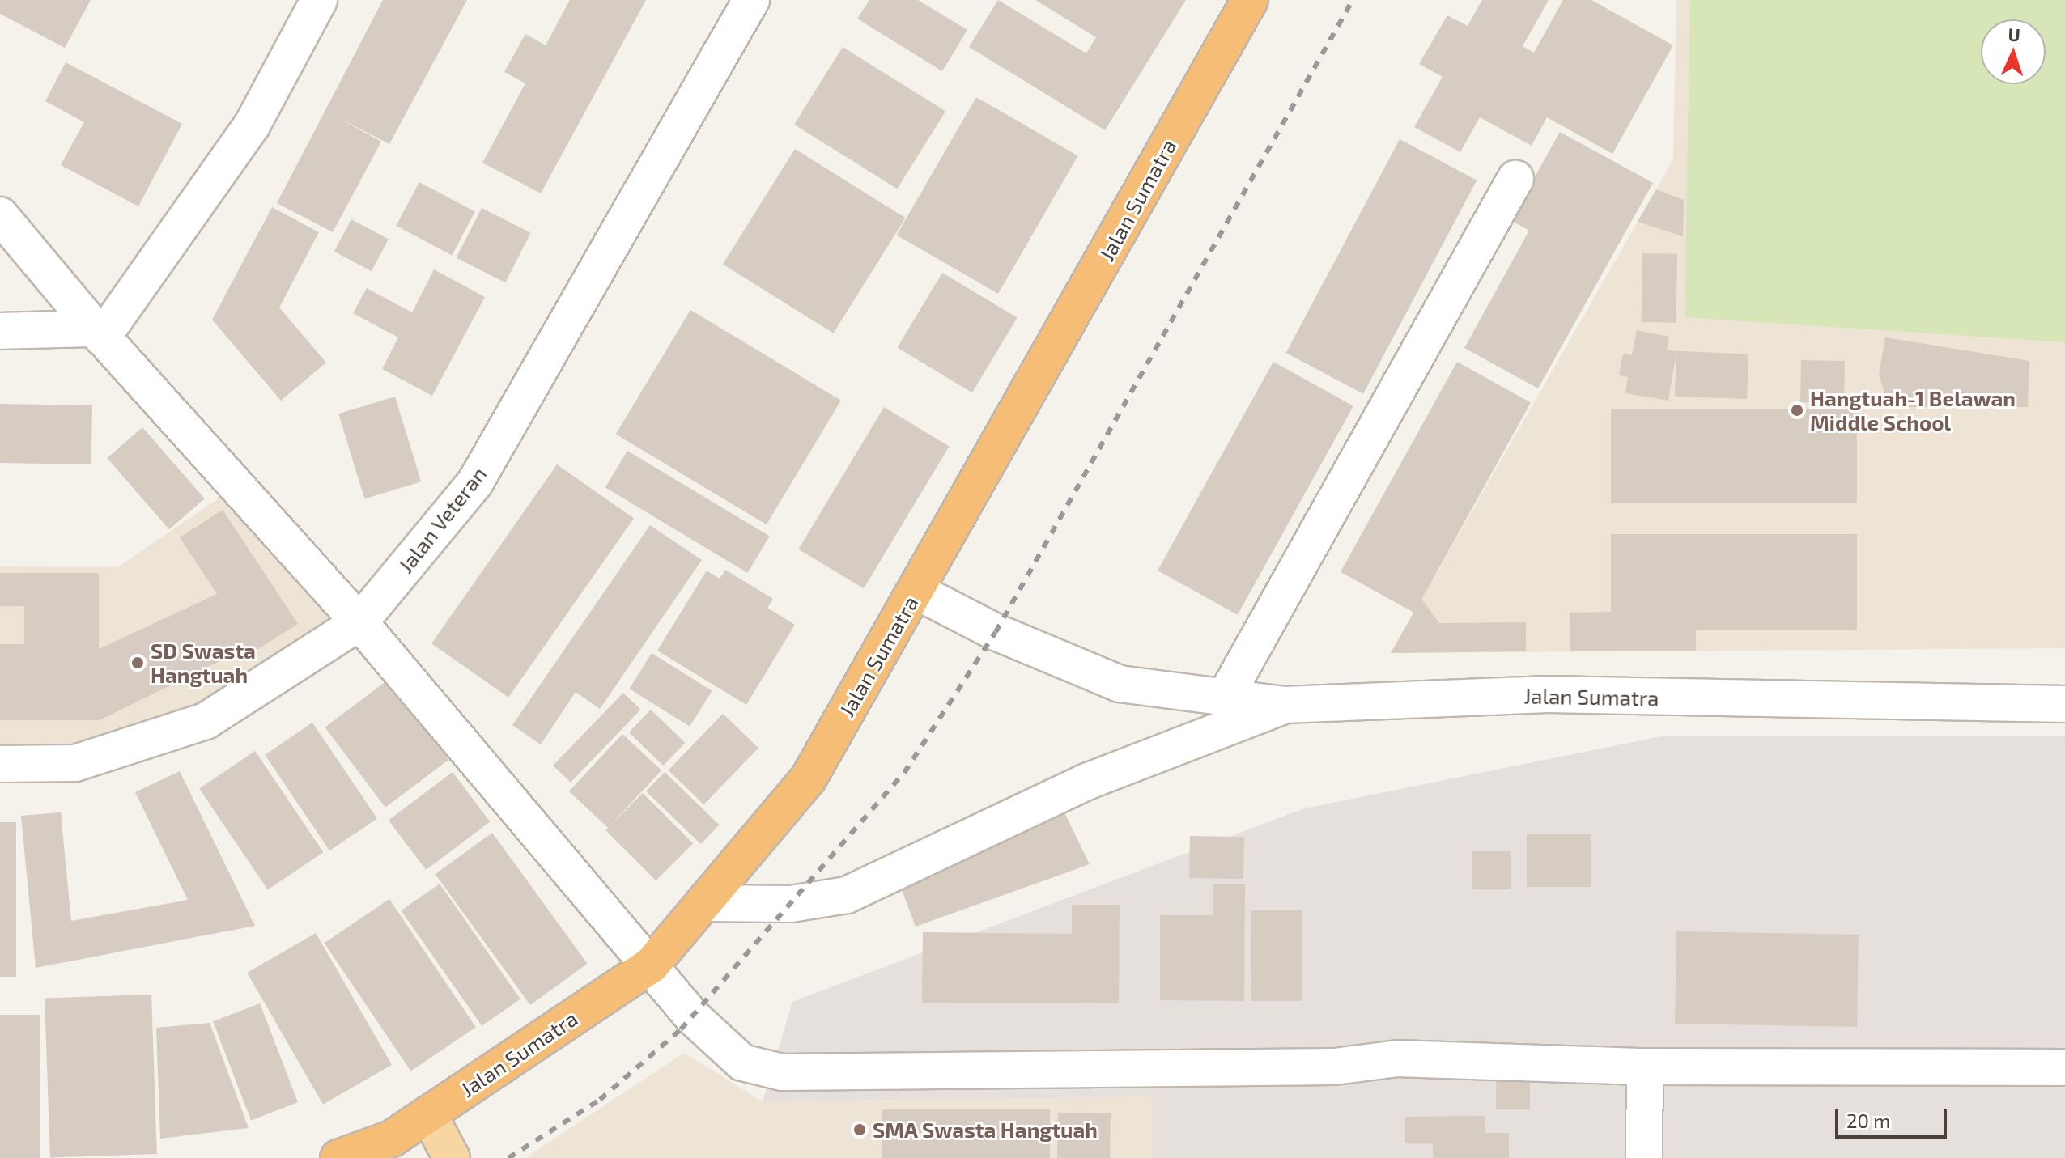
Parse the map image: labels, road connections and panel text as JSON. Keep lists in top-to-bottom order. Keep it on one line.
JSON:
{"streets":{"highway":["Jalan Sumatra"],"street":["Jalan Veteran"]},"places":["Hangtuah-1 Belawan Middle School","SD Swasta Hangtuah","SMA Swasta Hangtuah"],"scale_bar":"20 m","north":"top"}
